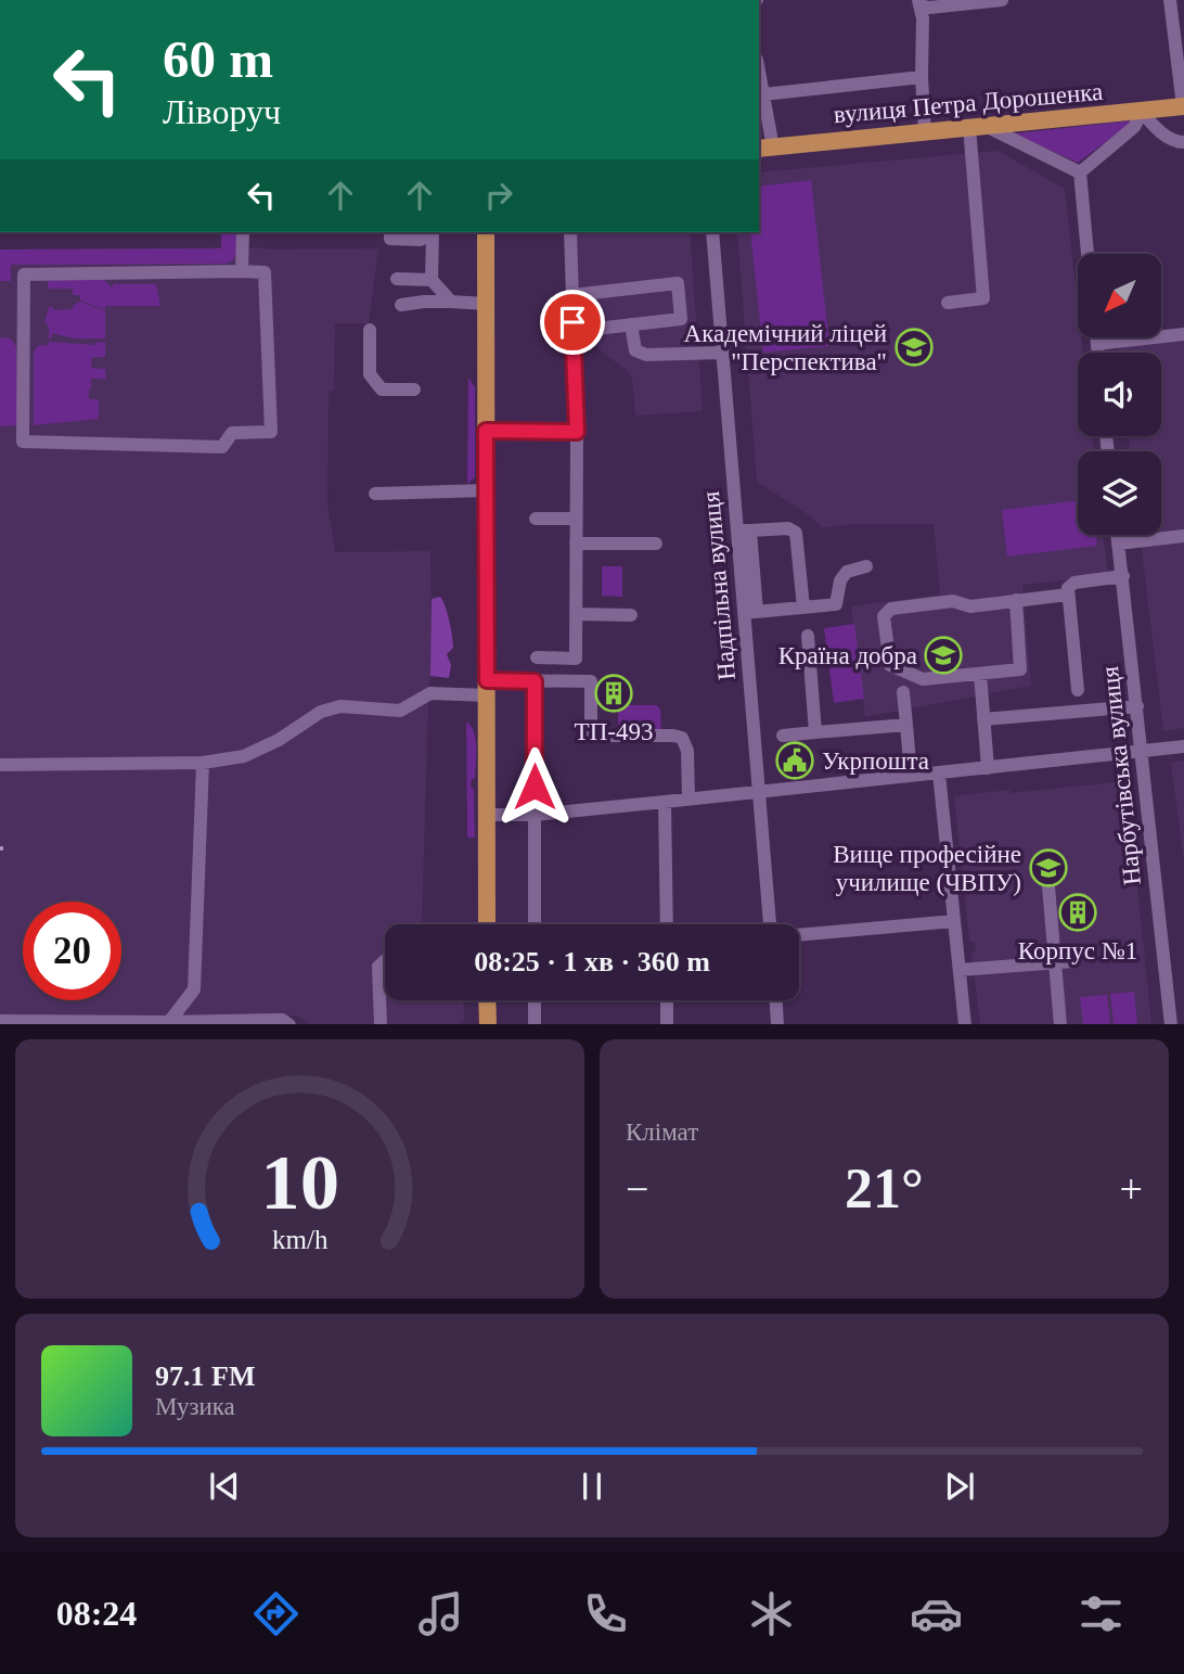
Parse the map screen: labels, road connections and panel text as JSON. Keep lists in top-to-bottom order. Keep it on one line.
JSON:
{"streets":{"main road":["вулиця Петра Дорошенка"],"street":["Надпільна вулиця","Нарбутівська вулиця"]},"places":{"school or university":["Академічний ліцей \"Перспектива\"","Країна добра","Вище професійне училище (ЧВПУ)"],"building":["ТП-493","Корпус №1"],"public building":["Укрпошта"]},"north":"bottom left","page":{"turn":["60 m","Ліворуч"],"limit":"20","trip":"08:25 · 1 хв · 360 m","tile":"Клімат","heat":["−","21°","+"],"song":["97.1 FM","Музика"],"tabs":"08:24","gauge":["10","km/h"]}}
